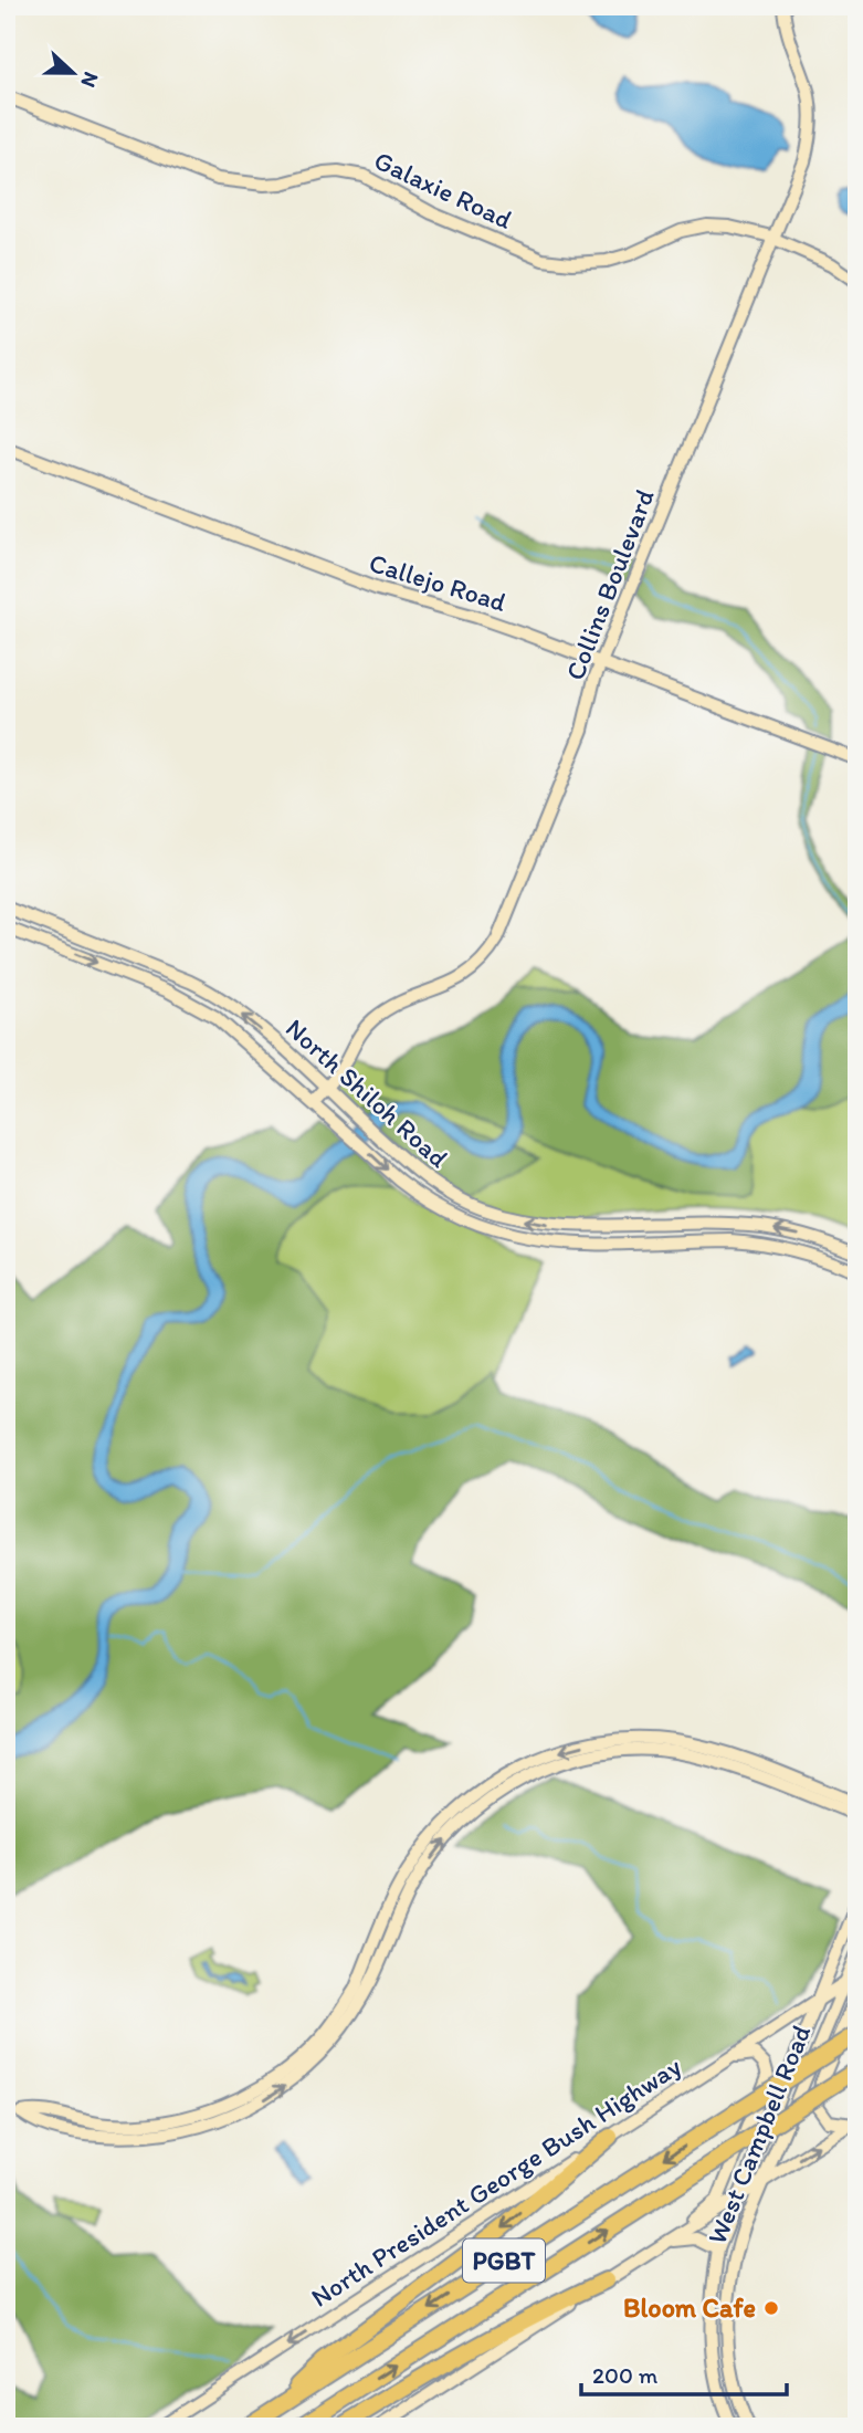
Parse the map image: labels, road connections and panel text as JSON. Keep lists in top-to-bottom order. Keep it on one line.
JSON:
{"streets":{"highway":["PGBT"],"street":["Galaxie Road","Callejo Road","Collins Boulevard","North Shiloh Road","West Campbell Road","North President George Bush Highway"]},"crossings":[["Galaxie Road","Collins Boulevard"],["Callejo Road","Collins Boulevard"],["Collins Boulevard","North Shiloh Road"],["West Campbell Road","North President George Bush Highway"]],"one_way":["North President George Bush Highway"],"places":["Bloom Cafe"],"scale_bar":"200 m","north":"right"}
